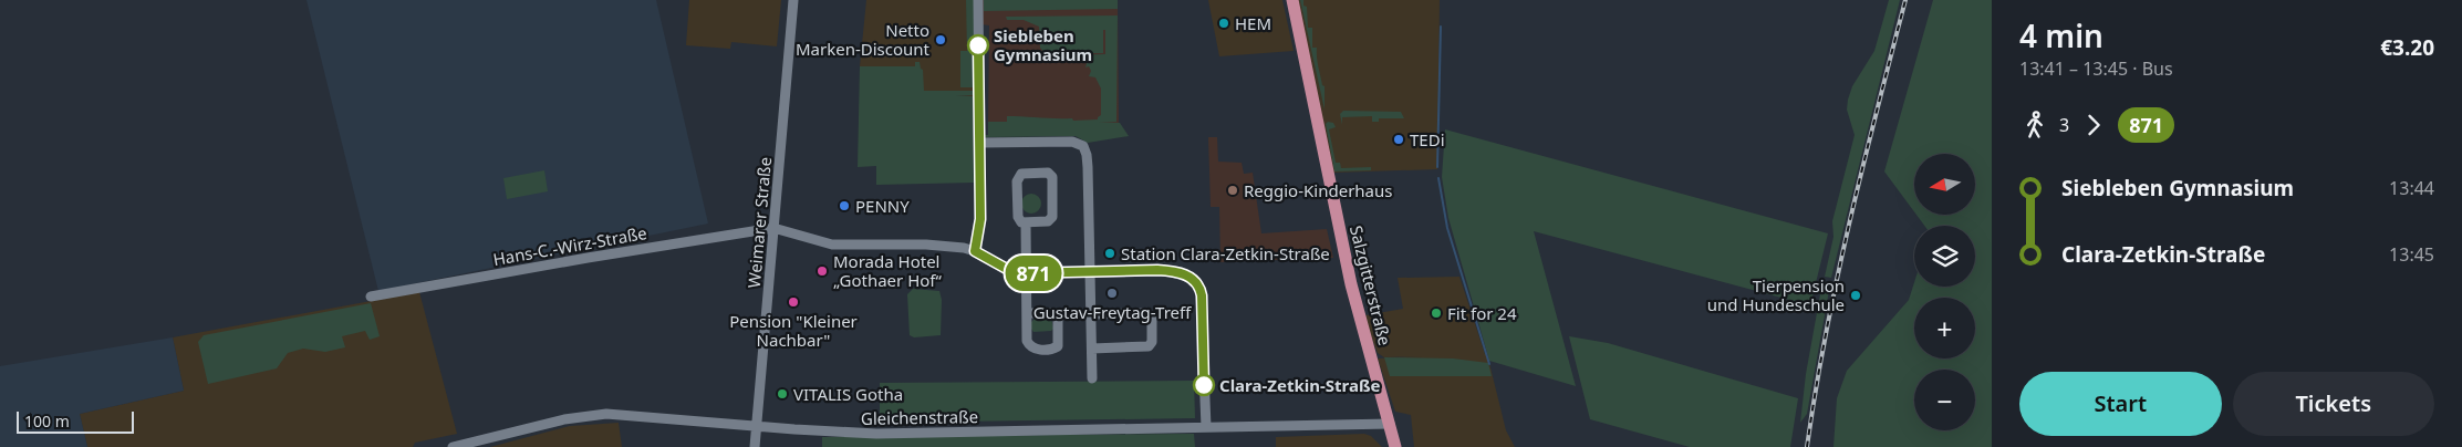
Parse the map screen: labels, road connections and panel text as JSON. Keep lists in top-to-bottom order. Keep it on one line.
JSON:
{"streets":{"main road":["Salzgitterstraße"],"street":["Weimarer Straße","Hans-C.-Wirz-Straße","Gleichenstraße"]},"crossings":[["Weimarer Straße","Hans-C.-Wirz-Straße"],["Weimarer Straße","Gleichenstraße"],["Salzgitterstraße","Gleichenstraße"]],"places":["HEM","Netto Marken-Discount","Siebleben Gymnasium","TEDi","Reggio-Kinderhaus","PENNY","Station Clara-Zetkin-Straße","Morada Hotel „Gothaer Hof“","Gustav-Freytag-Treff","Tierpension und Hundeschule","Pension \"Kleiner Nachbar\"","Fit for 24","Clara-Zetkin-Straße","VITALIS Gotha"],"lines":["bus line 871"],"scale_bar":"100 m","north":"left","page":{"on_map":"871","heading":["4 min","13:41 – 13:45 · Bus","€3.20"],"legs":["3","871"],"map_buttons":["+","−"],"list":[{"name":"Siebleben Gymnasium","value":"13:44"},{"name":"Clara-Zetkin-Straße","value":"13:45"}],"buttons":["Start","Tickets"],"scale":"100 m"}}
